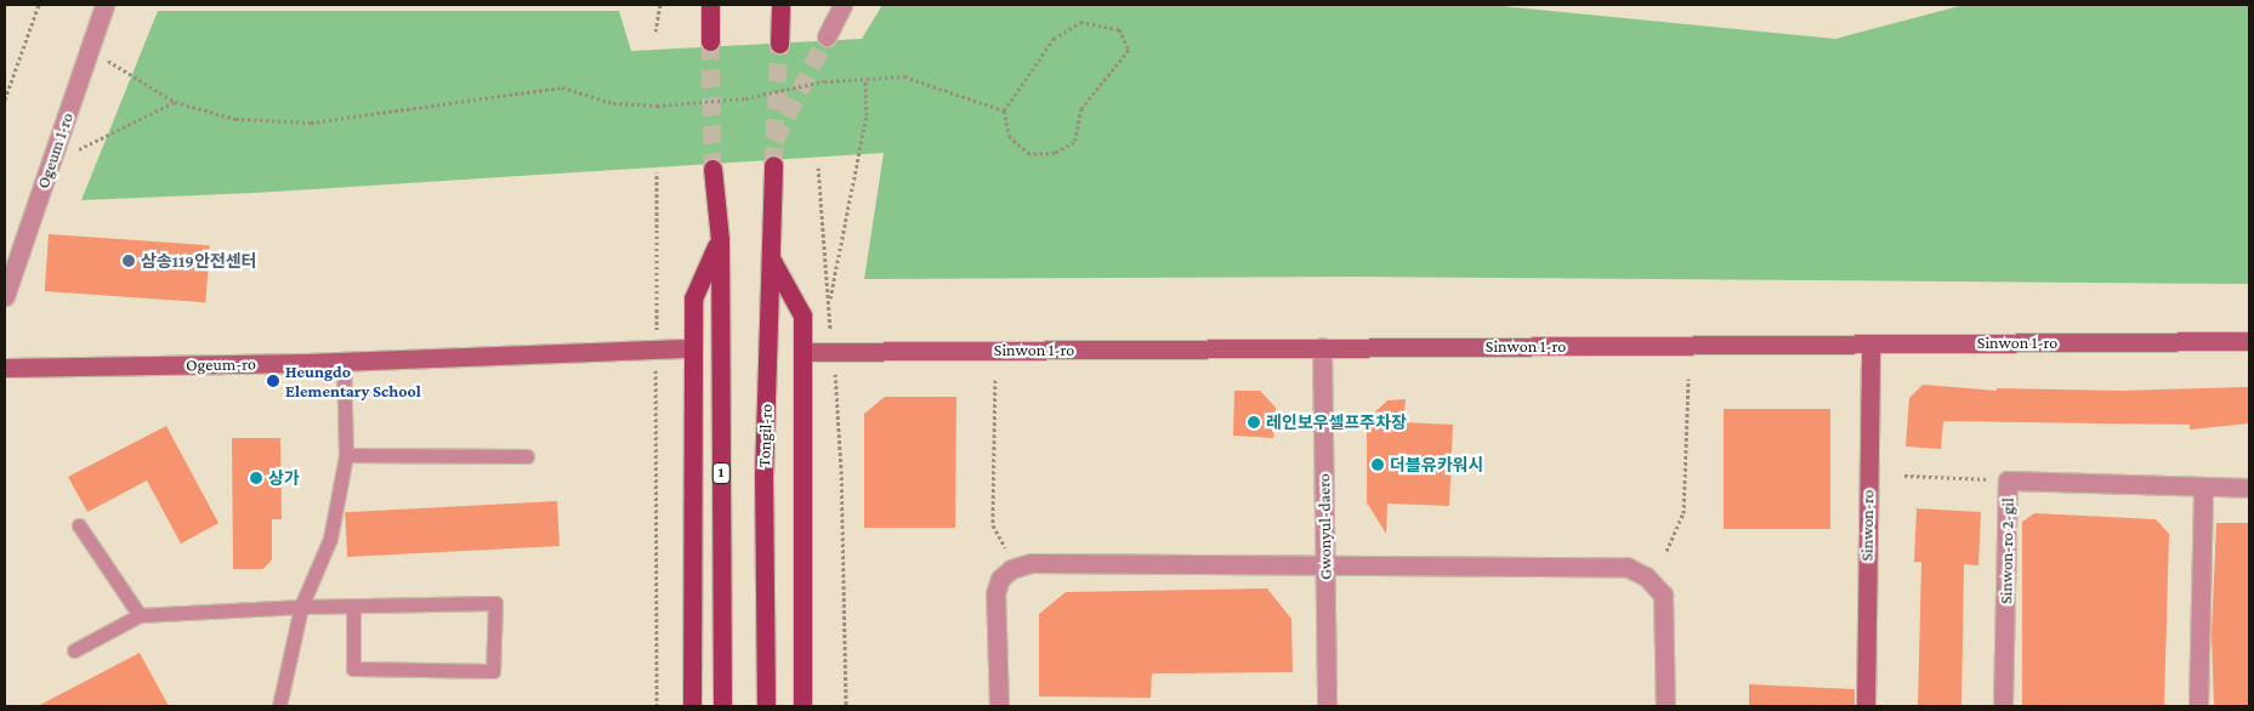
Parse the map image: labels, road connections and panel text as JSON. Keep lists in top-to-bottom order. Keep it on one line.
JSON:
{"streets":{"main road":["Tongil-ro","1"],"street":["Ogeum 1-ro","Sinwon 1-ro","Ogeum-ro","Sinwon-ro","Gwonyul-daero","Sinwon-ro 2-gil"]},"crossings":[["Sinwon 1-ro","Sinwon-ro"],["Sinwon 1-ro","Gwonyul-daero"]],"places":["삼송119안전센터","Heungdo Elementary School","레인보우셀프주차장","더블유카워시","상가"]}
